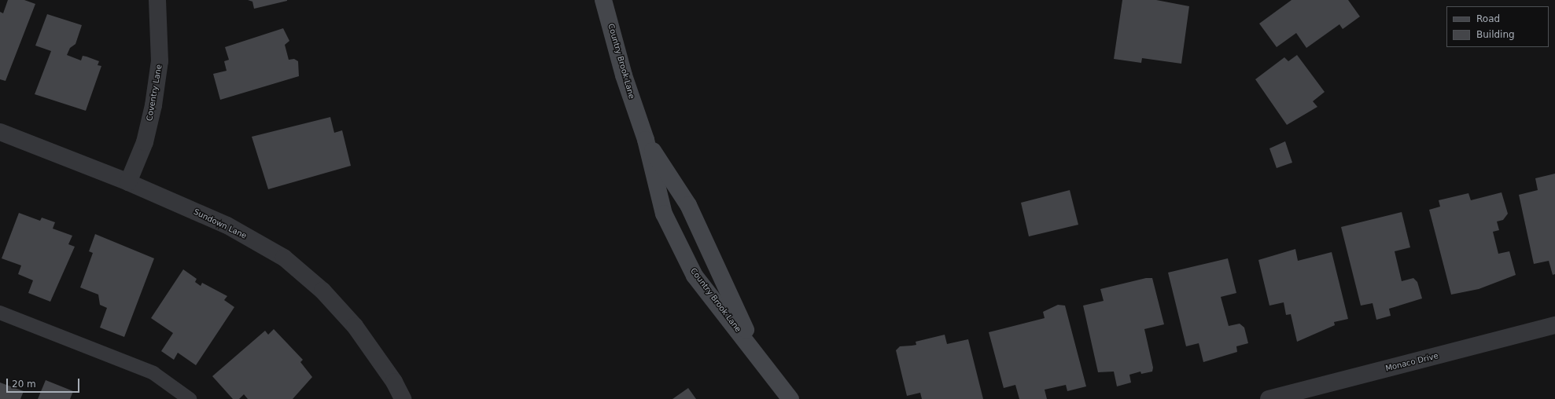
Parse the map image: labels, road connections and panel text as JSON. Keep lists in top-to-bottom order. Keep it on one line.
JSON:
{"streets":{"street":["Country Brook Lane","Coventry Lane","Sundown Lane","Monaco Drive"]},"crossings":[["Coventry Lane","Sundown Lane"]],"legend":["Road","Building"],"scale_bar":"20 m"}
